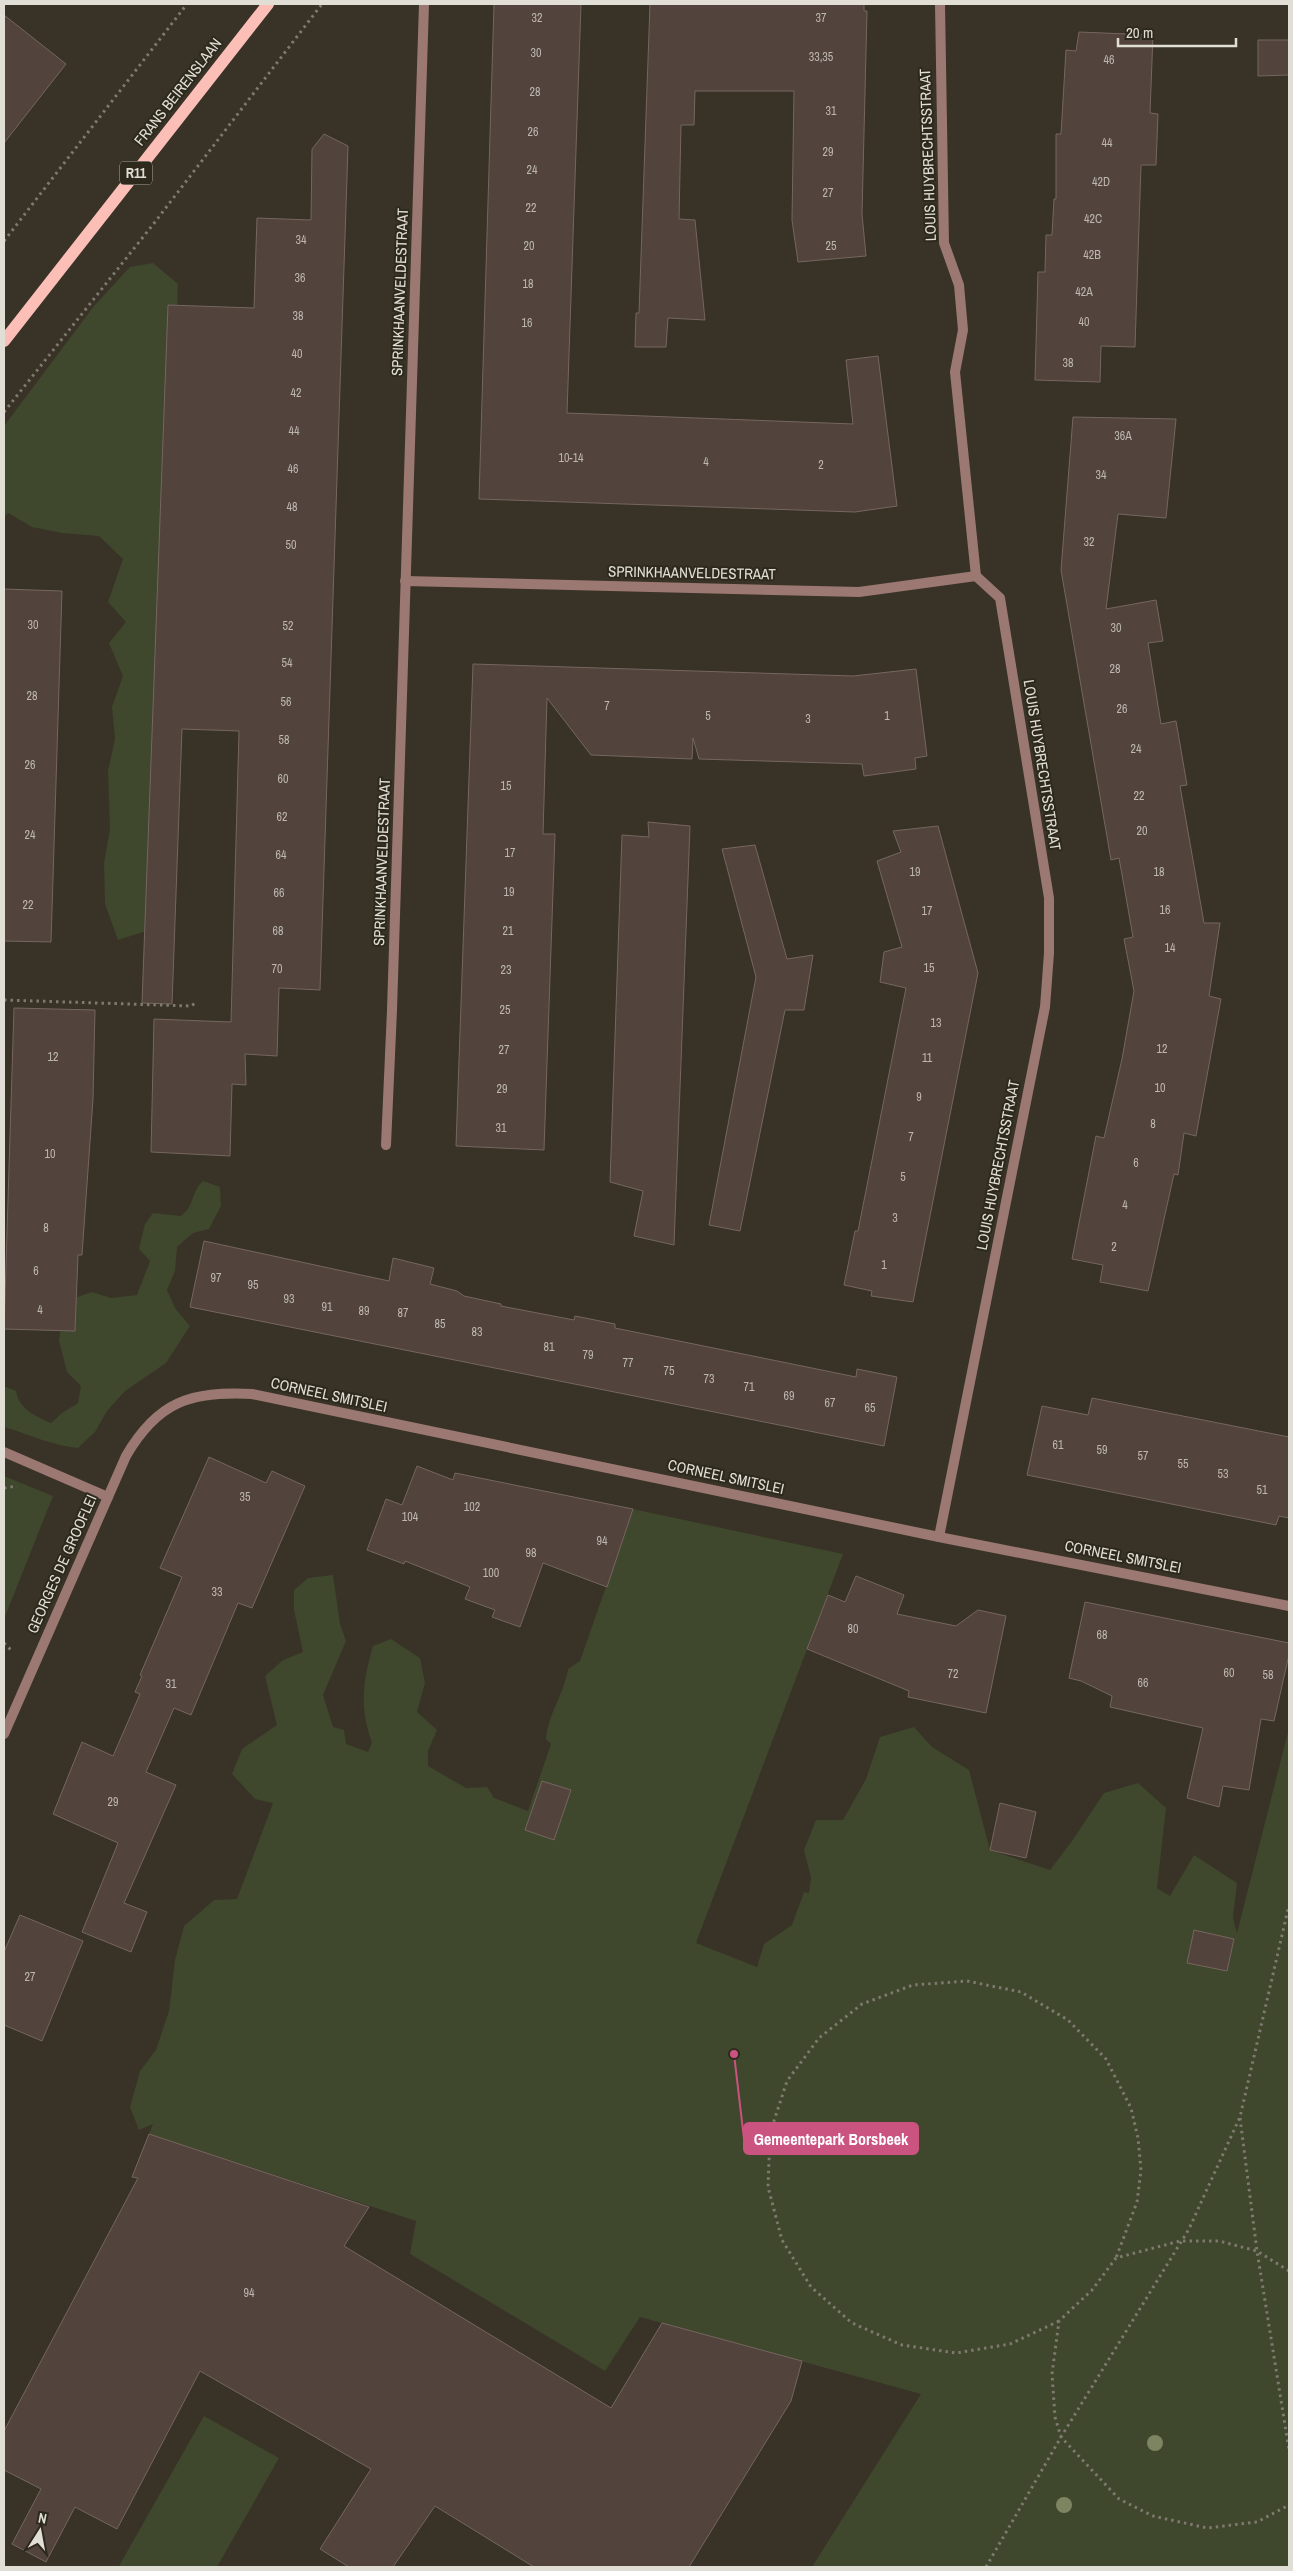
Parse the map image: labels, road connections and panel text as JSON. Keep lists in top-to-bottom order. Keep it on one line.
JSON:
{"streets":{"main road":["FRANS BEIRENSLAAN","R11"],"street":["LOUIS HUYBRECHTSSTRAAT","SPRINKHAANVELDESTRAAT","CORNEEL SMITSLEI","GEORGES DE GROOFLEI"]},"crossings":[["LOUIS HUYBRECHTSSTRAAT","SPRINKHAANVELDESTRAAT"],["LOUIS HUYBRECHTSSTRAAT","CORNEEL SMITSLEI"],["CORNEEL SMITSLEI","GEORGES DE GROOFLEI"]],"places":["Gemeentepark Borsbeek"],"house_numbers":["32","37","30","33,35","46","28","31","26","44","29","24","42D","27","22","42C","34","20","25","42B","36","18","42A","38","40","16","40","38","42","44","36A","10-14","4","2","46","34","48","32","50","30","52","30","54","28","28","56","7","26","5","1","3","58","24","26","60","15","22","62","20","24","17","64","19","18","19","66","22","16","17","68","21","14","15","70","23","25","13","12","27","12","11","10","29","9","8","31","7","10","6","5","4","3","8","2","1","6","97","95","93","91","4","89","87","85","83","81","79","77","75","73","71","69","67","65","61","59","57","55","53","51","35","102","104","94","98","100","33","80","68","60","72","58","66","31","29","27","94"],"scale_bar":"20 m","north":"top"}
